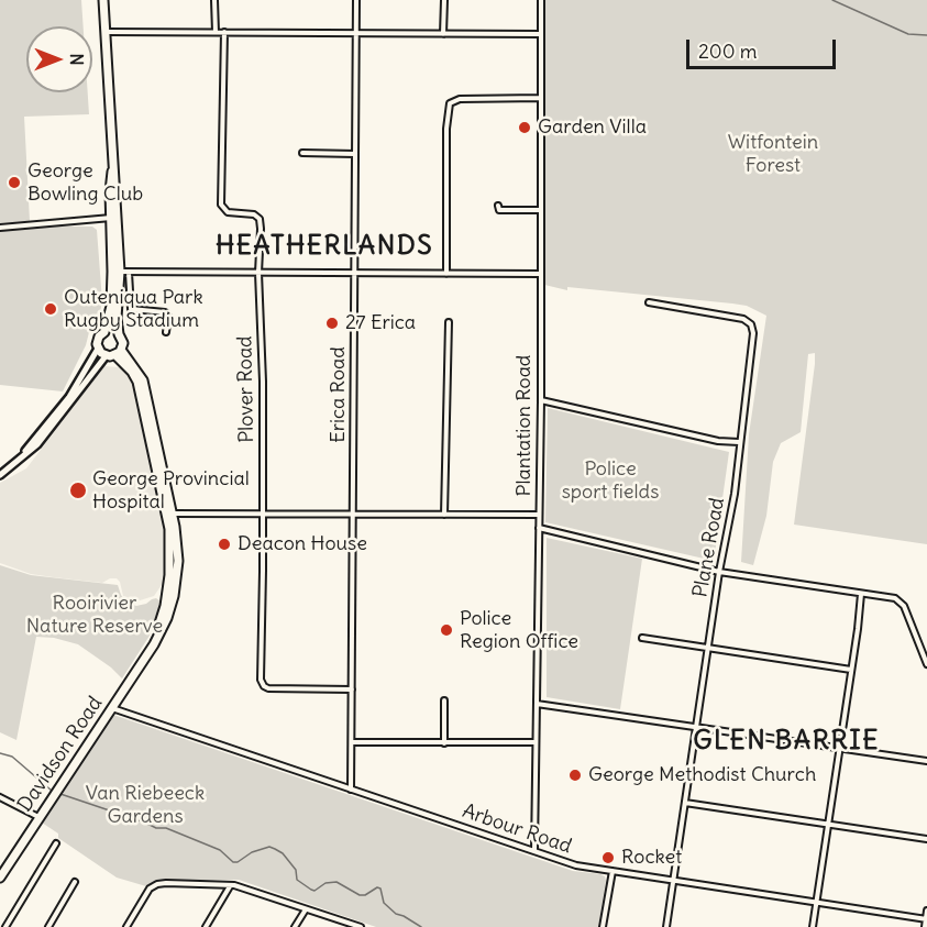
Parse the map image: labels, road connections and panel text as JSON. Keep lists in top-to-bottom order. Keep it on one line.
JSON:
{"streets":{"highway":["Davidson Road"],"street":["Plover Road","Erica Road","Plantation Road","Plane Road","Arbour Road"]},"crossings":[["Plover Road","Erica Road"],["Erica Road","Arbour Road"],["Plantation Road","Arbour Road"],["Plane Road","Arbour Road"],["Davidson Road","Arbour Road"]],"districts":["HEATHERLANDS","GLEN BARRIE"],"parks":["Witfontein Forest","Police sport fields","Rooirivier Nature Reserve","Van Riebeeck Gardens"],"places":["Garden Villa","George Bowling Club","Outeniqua Park Rugby Stadium","27 Erica","George Provincial Hospital","Deacon House","Police Region Office","George Methodist Church","Rocket"],"scale_bar":"200 m","north":"right"}
